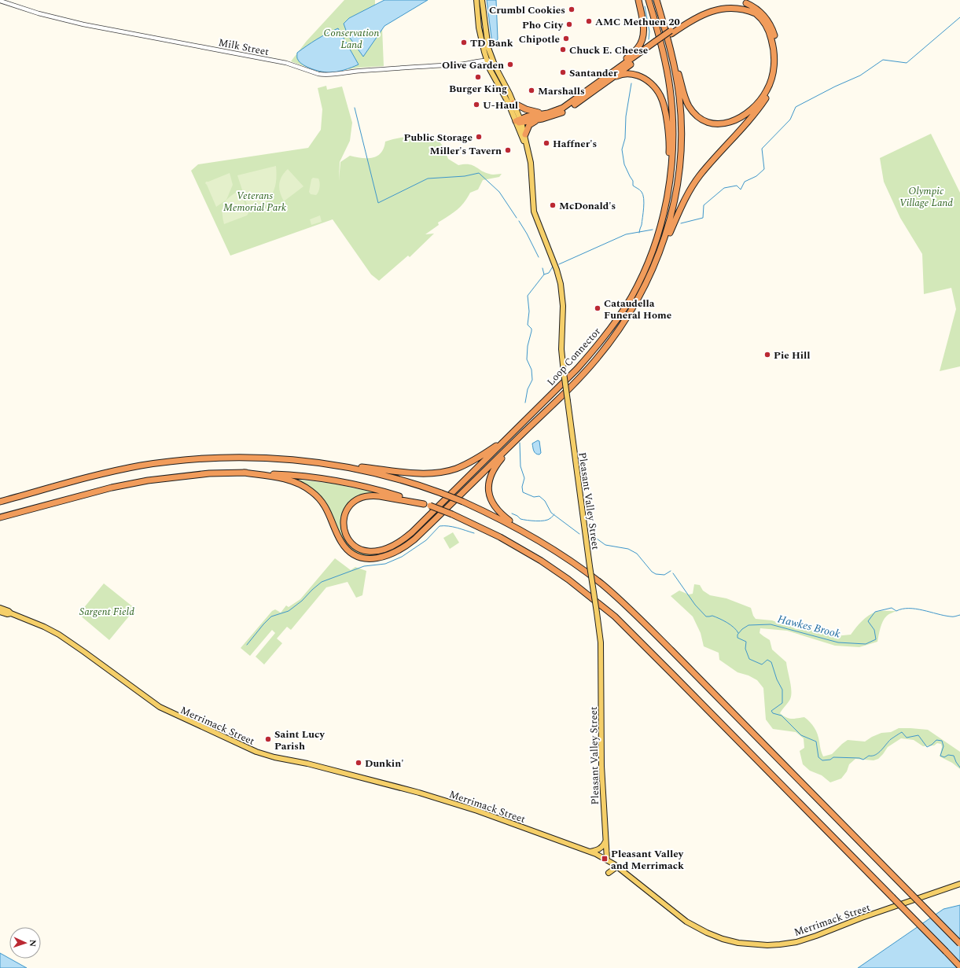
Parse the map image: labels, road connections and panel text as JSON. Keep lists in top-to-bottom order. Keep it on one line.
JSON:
{"streets":{"highway":["Loop Connector"],"main road":["Pleasant Valley Street","Merrimack Street"],"street":["Milk Street"]},"crossings":[["Milk Street","Pleasant Valley Street"],["Pleasant Valley Street","Merrimack Street"]],"water":["Hawkes Brook"],"parks":["Conservation Land","Olympic Village Land","Veterans Memorial Park","Sargent Field"],"places":{"other":["Crumbl Cookies","AMC Methuen 20","Pho City","Chipotle","TD Bank","Chuck E. Cheese","Olive Garden","Santander","Burger King","Marshalls","U-Haul","Public Storage","Haffner's","Miller's Tavern","McDonald's","Cataudella Funeral Home","Pie Hill","Saint Lucy Parish","Dunkin'"],"transit":["Pleasant Valley and Merrimack"]},"north":"right"}
